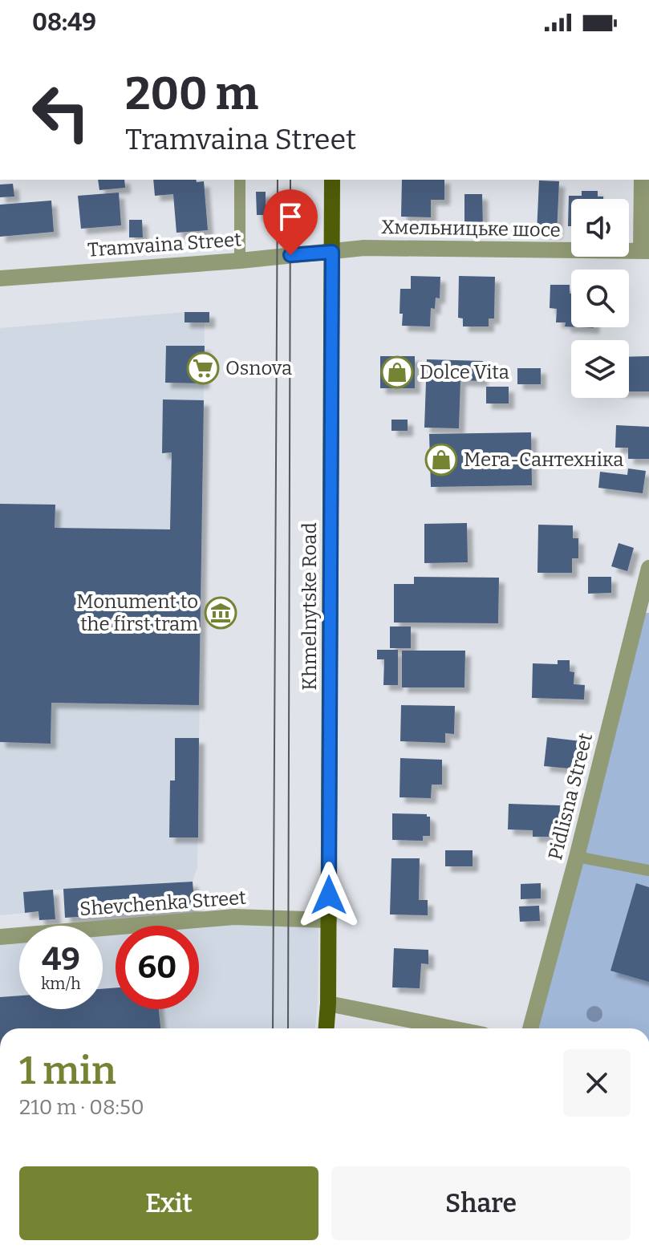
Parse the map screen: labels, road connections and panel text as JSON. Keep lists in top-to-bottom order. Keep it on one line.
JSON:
{"streets":{"main road":["Khmelnytske Road"],"street":["Хмельницьке шосе","Tramvaina Street","Pidlisna Street","Shevchenka Street"]},"crossings":[["Хмельницьке шосе","Tramvaina Street"],["Хмельницьке шосе","Khmelnytske Road"],["Tramvaina Street","Khmelnytske Road"],["Khmelnytske Road","Shevchenka Street"]],"places":{"supermarket":["Osnova"],"shop":["Dolce Vita","Мега-Сантехніка"],"museum":["Monument to the first tram"]},"page":{"status":"08:49","turn":["200 m","Tramvaina Street"],"speed":"49 km/h","limit":"60","heading":["1 min","210 m · 08:50"],"buttons":["Exit","Share"]}}
